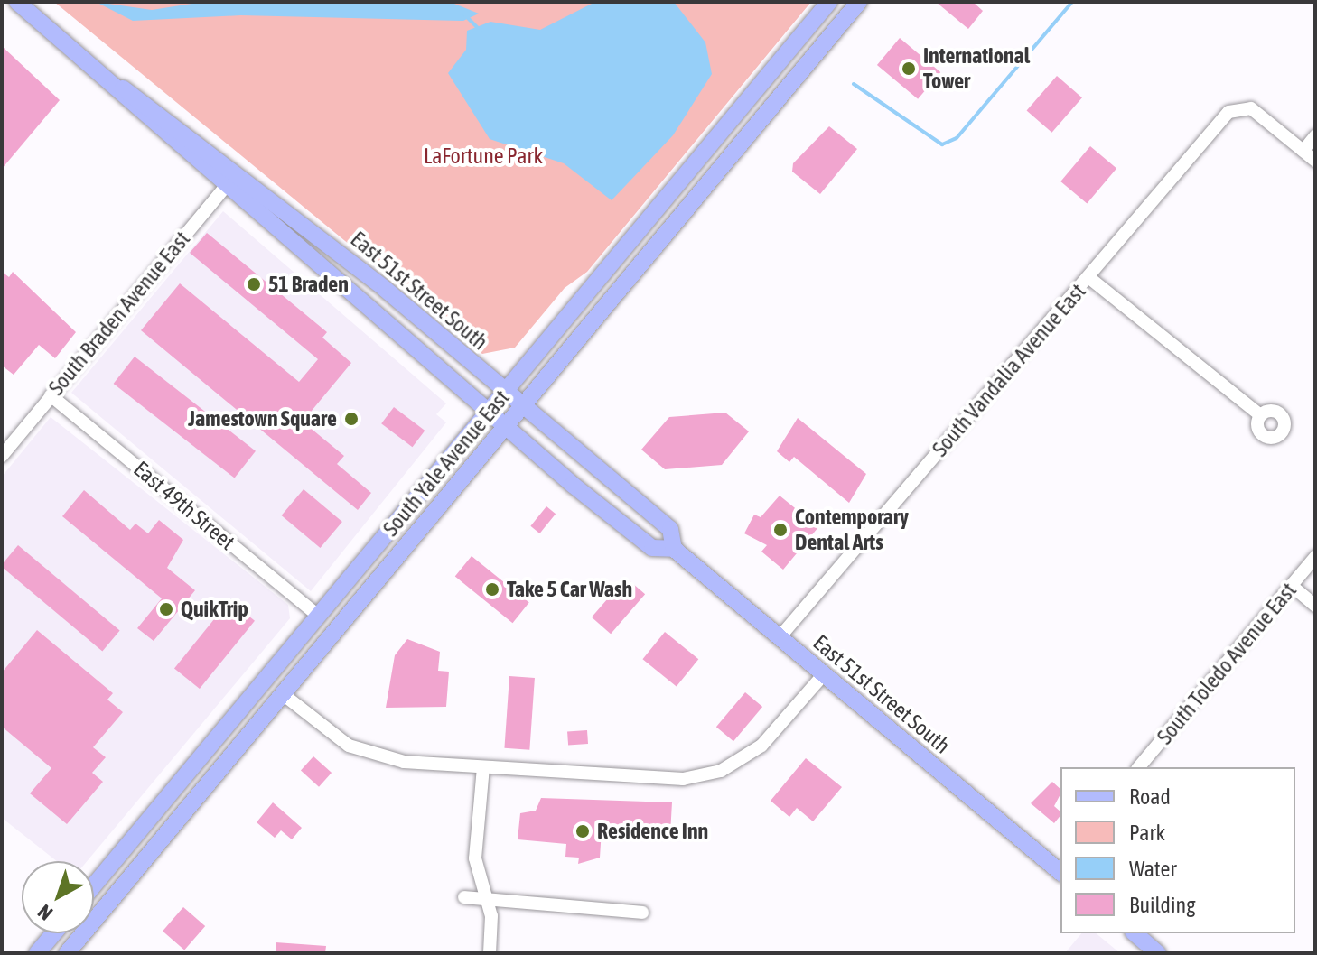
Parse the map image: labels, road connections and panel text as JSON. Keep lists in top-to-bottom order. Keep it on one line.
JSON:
{"streets":{"main road":["East 51st Street South","South Yale Avenue East"],"street":["South Braden Avenue East","South Vandalia Avenue East","East 49th Street","South Toledo Avenue East"]},"crossings":[["East 51st Street South","South Braden Avenue East"],["East 51st Street South","South Vandalia Avenue East"],["East 51st Street South","South Yale Avenue East"],["South Braden Avenue East","East 49th Street"],["South Yale Avenue East","East 49th Street"]],"parks":["LaFortune Park"],"places":["International Tower","51 Braden","Jamestown Square","Contemporary Dental Arts","Take 5 Car Wash","QuikTrip","Residence Inn"],"legend":["Road","Park","Water","Building"],"north":"bottom left"}
